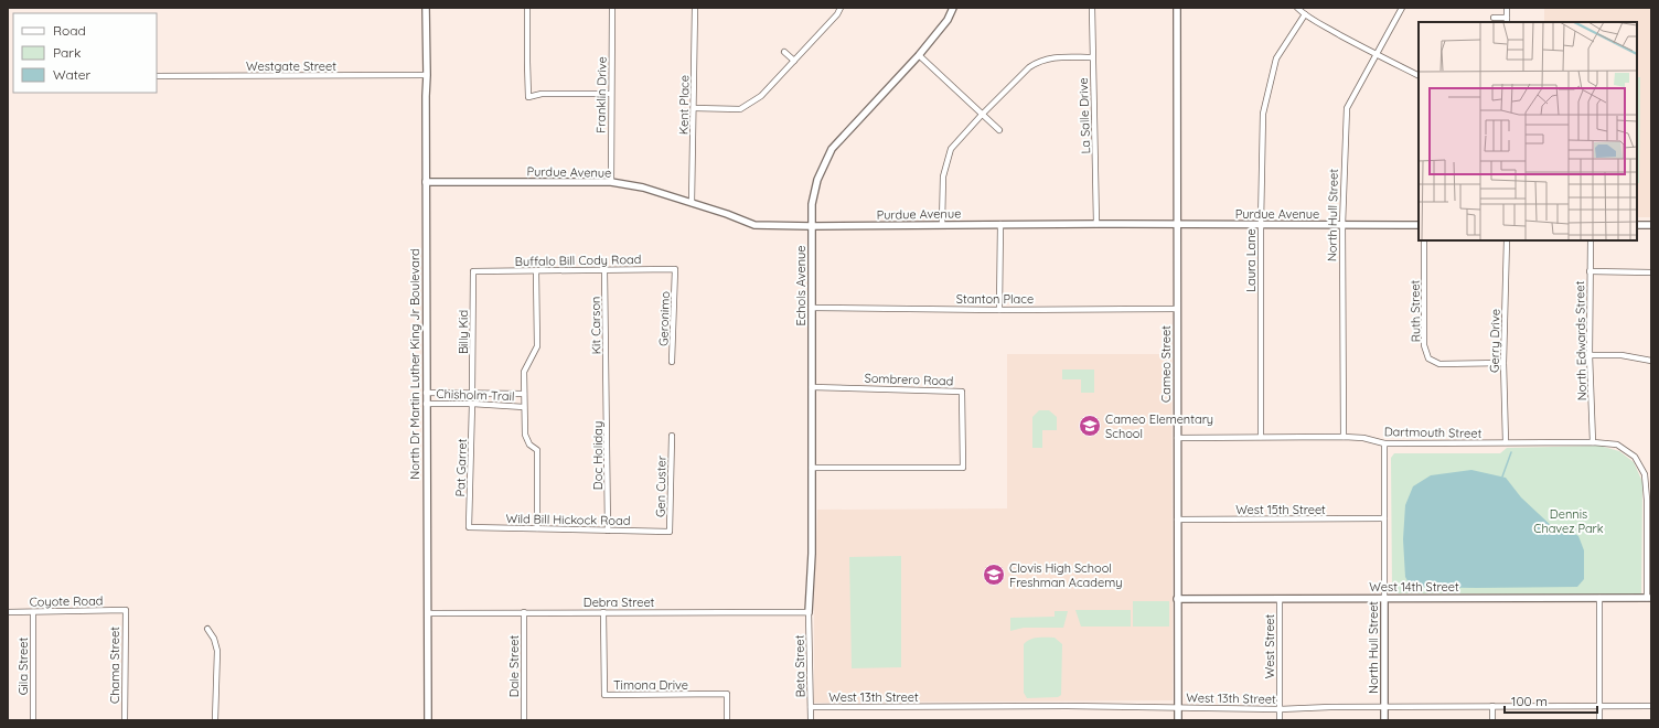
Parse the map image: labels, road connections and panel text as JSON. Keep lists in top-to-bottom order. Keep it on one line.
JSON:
{"streets":{"street":["Westgate Street","Franklin Drive","Kent Place","La Salle Drive","Purdue Avenue","North Hull Street","Buffalo Bill Cody Road","Laura Lane","Echols Avenue","Stanton Place","Ruth Street","Geronimo","Kit Carson","Billy Kid","Gerry Drive","North Edwards Street","North Dr Martin Luther King Jr Boulevard","Cameo Street","Sombrero Road","Chisholm Trail","Dartmouth Street","Doc Holiday","Pat Garret","Gen Custer","West 15th Street","Wild Bill Hickock Road","West 14th Street","Coyote Road","Debra Street","West Street","Chama Street","Gila Street","Dale Street","Beta Street","Timona Drive","West 13th Street"]},"crossings":[["Westgate Street","North Dr Martin Luther King Jr Boulevard"],["Franklin Drive","Purdue Avenue"],["Kent Place","Purdue Avenue"],["La Salle Drive","Purdue Avenue"],["Purdue Avenue","North Hull Street"],["Purdue Avenue","Laura Lane"],["Purdue Avenue","Echols Avenue"],["Purdue Avenue","North Dr Martin Luther King Jr Boulevard"],["Purdue Avenue","Cameo Street"],["North Hull Street","Dartmouth Street"],["North Hull Street","West 15th Street"],["North Hull Street","West 14th Street"],["North Hull Street","West 13th Street"],["Buffalo Bill Cody Road","Geronimo"],["Buffalo Bill Cody Road","Kit Carson"],["Buffalo Bill Cody Road","Billy Kid"],["Laura Lane","Dartmouth Street"],["Echols Avenue","Stanton Place"],["Echols Avenue","Sombrero Road"],["Echols Avenue","Debra Street"],["Echols Avenue","Beta Street"],["Stanton Place","Cameo Street"],["Ruth Street","Gerry Drive"],["Kit Carson","Doc Holiday"],["Billy Kid","Chisholm Trail"],["Gerry Drive","Dartmouth Street"],["North Edwards Street","Dartmouth Street"],["North Dr Martin Luther King Jr Boulevard","Chisholm Trail"],["North Dr Martin Luther King Jr Boulevard","Debra Street"],["Cameo Street","Dartmouth Street"],["Cameo Street","West 15th Street"],["Cameo Street","West 14th Street"],["Cameo Street","West 13th Street"],["Chisholm Trail","Pat Garret"],["Doc Holiday","Wild Bill Hickock Road"],["Pat Garret","Wild Bill Hickock Road"],["Gen Custer","Wild Bill Hickock Road"],["West 14th Street","West Street"],["Coyote Road","Chama Street"],["Coyote Road","Gila Street"],["Debra Street","Dale Street"],["Debra Street","Beta Street"],["Debra Street","Timona Drive"],["West Street","West 13th Street"],["Beta Street","West 13th Street"]],"parks":["Dennis Chavez Park"],"places":{"school or university":["Cameo Elementary School","Clovis High School Freshman Academy"]},"legend":["Road","Park","Water"],"scale_bar":"100 m"}
